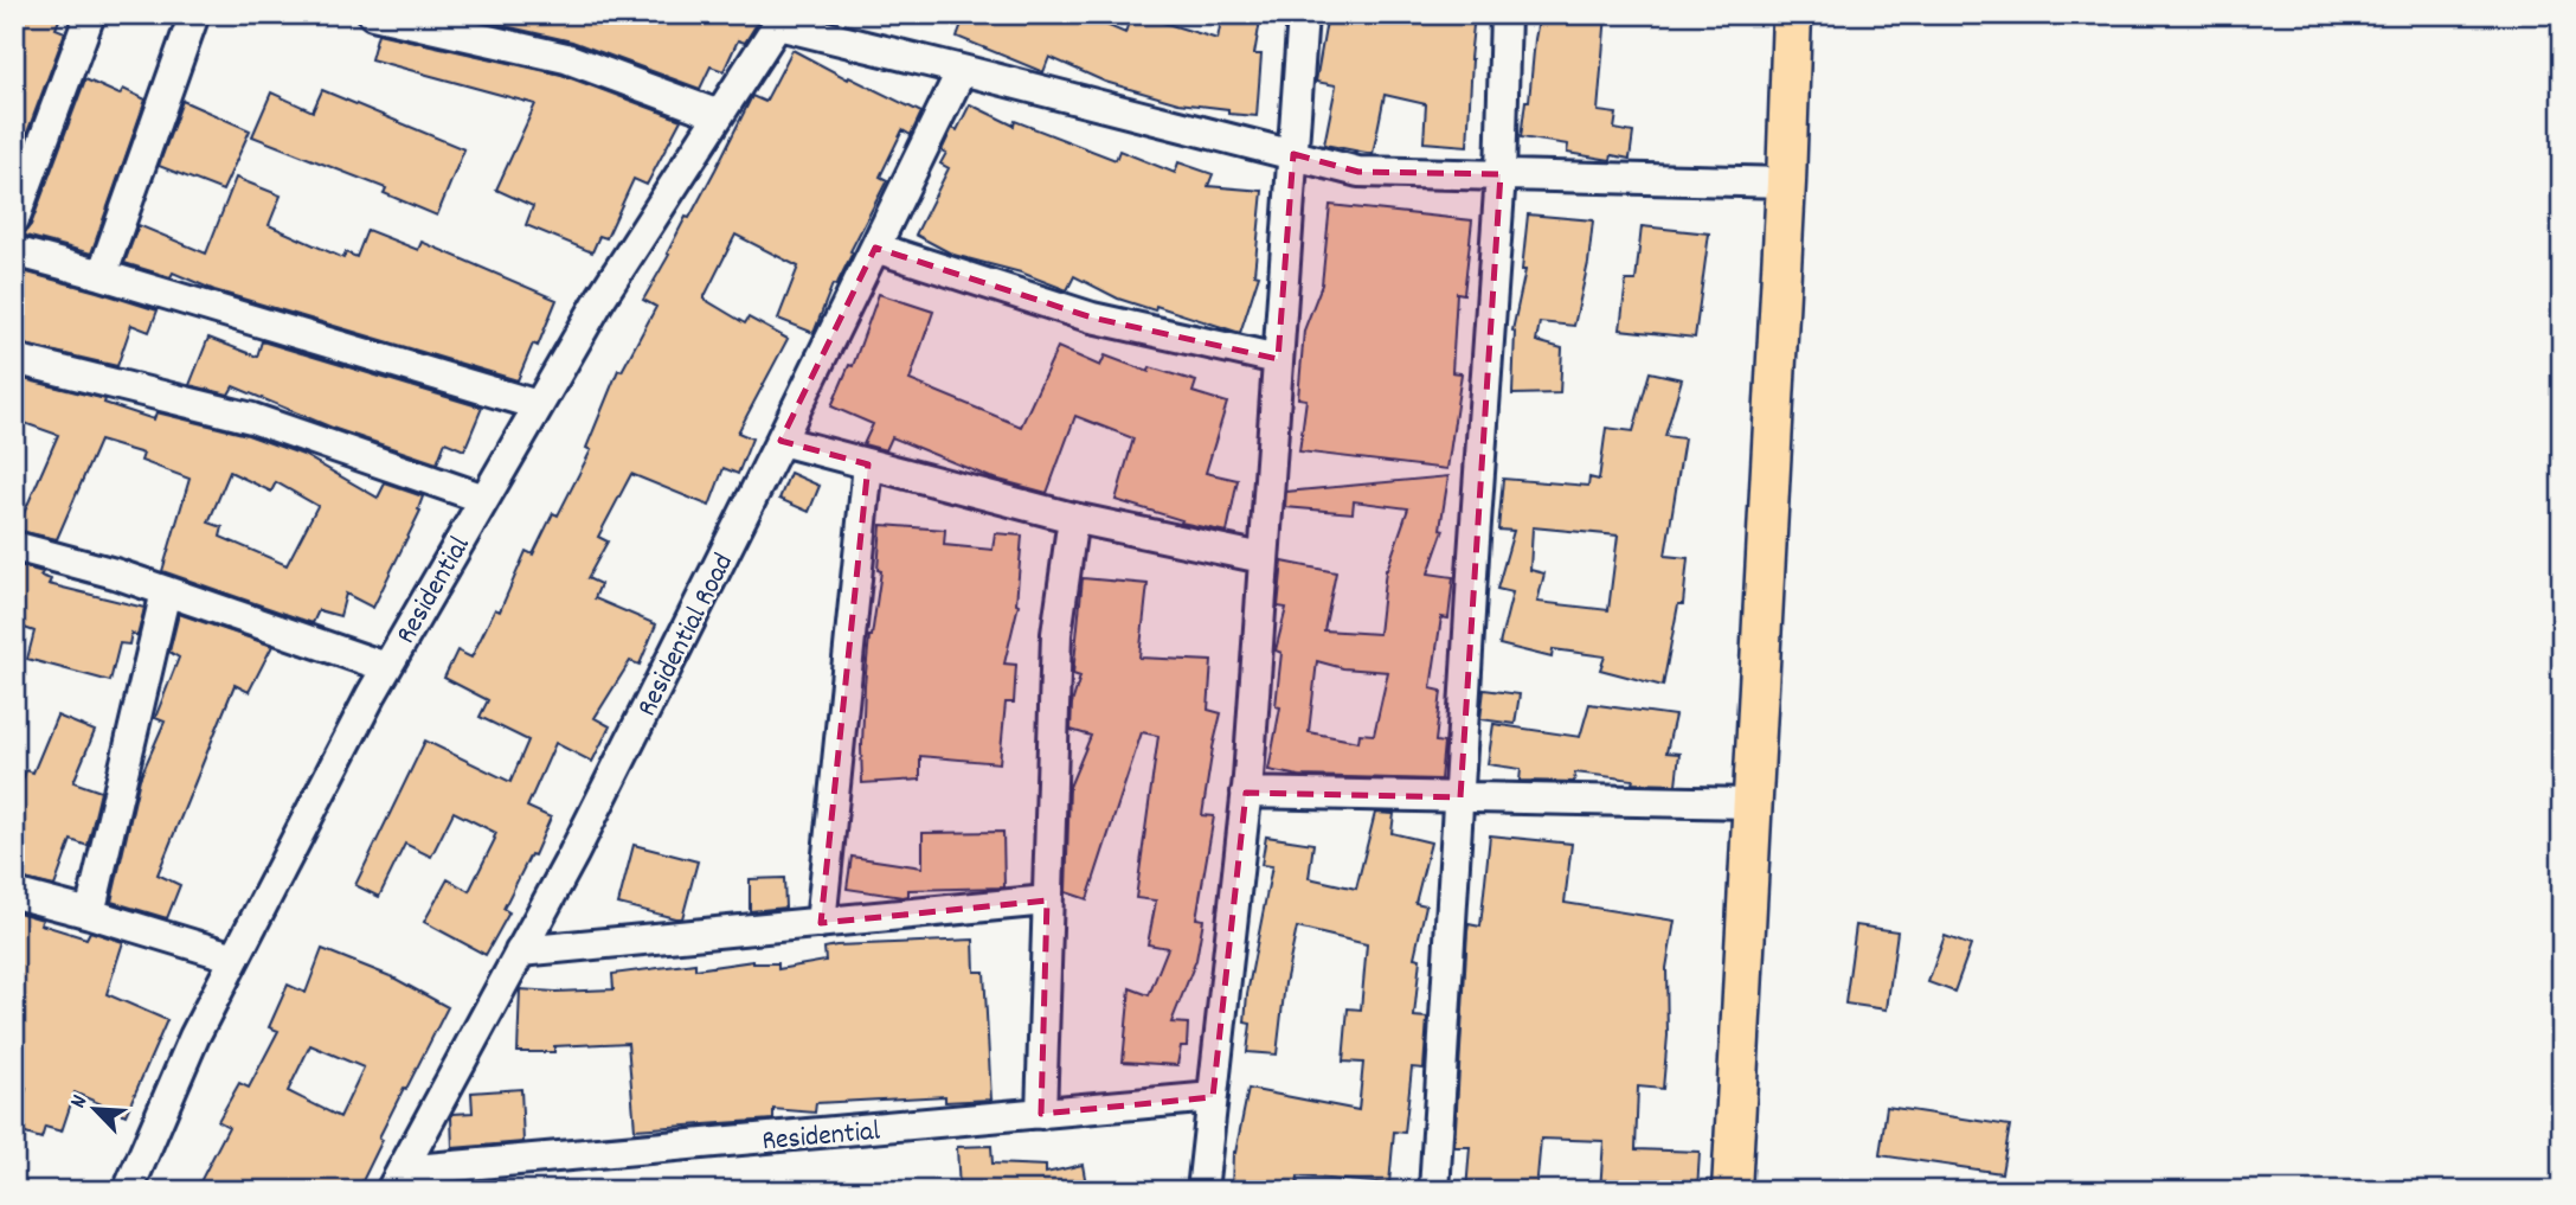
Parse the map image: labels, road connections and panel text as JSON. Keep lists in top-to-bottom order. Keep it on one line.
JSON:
{"streets":{"street":["Residential","Residential Road"]},"crossings":[["Residential","Residential Road"]],"north":"top left"}
